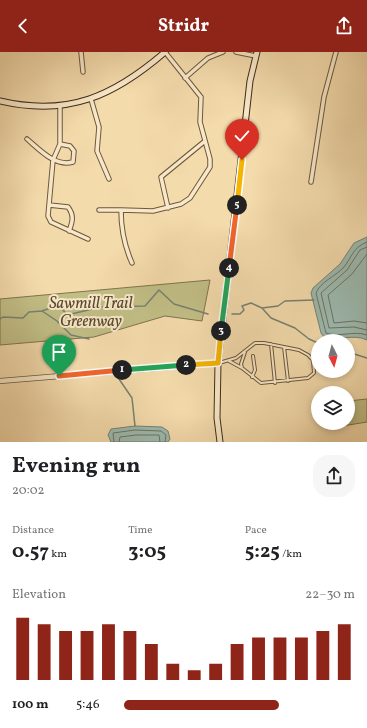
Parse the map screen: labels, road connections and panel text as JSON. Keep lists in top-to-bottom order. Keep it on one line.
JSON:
{"parks":["Sawmill Trail Greenway"],"north":"bottom","page":{"header":"Stridr","pins":["5","4","3","2","1"],"heading":["Evening run","20:02"],"stats":[["Distance","0.57 km"],["Time","3:05"],["Pace","5:25 /km"]],"chart":["Elevation","22–30 m"],"list":[{"name":"100 m","note":"5:46"}]}}
